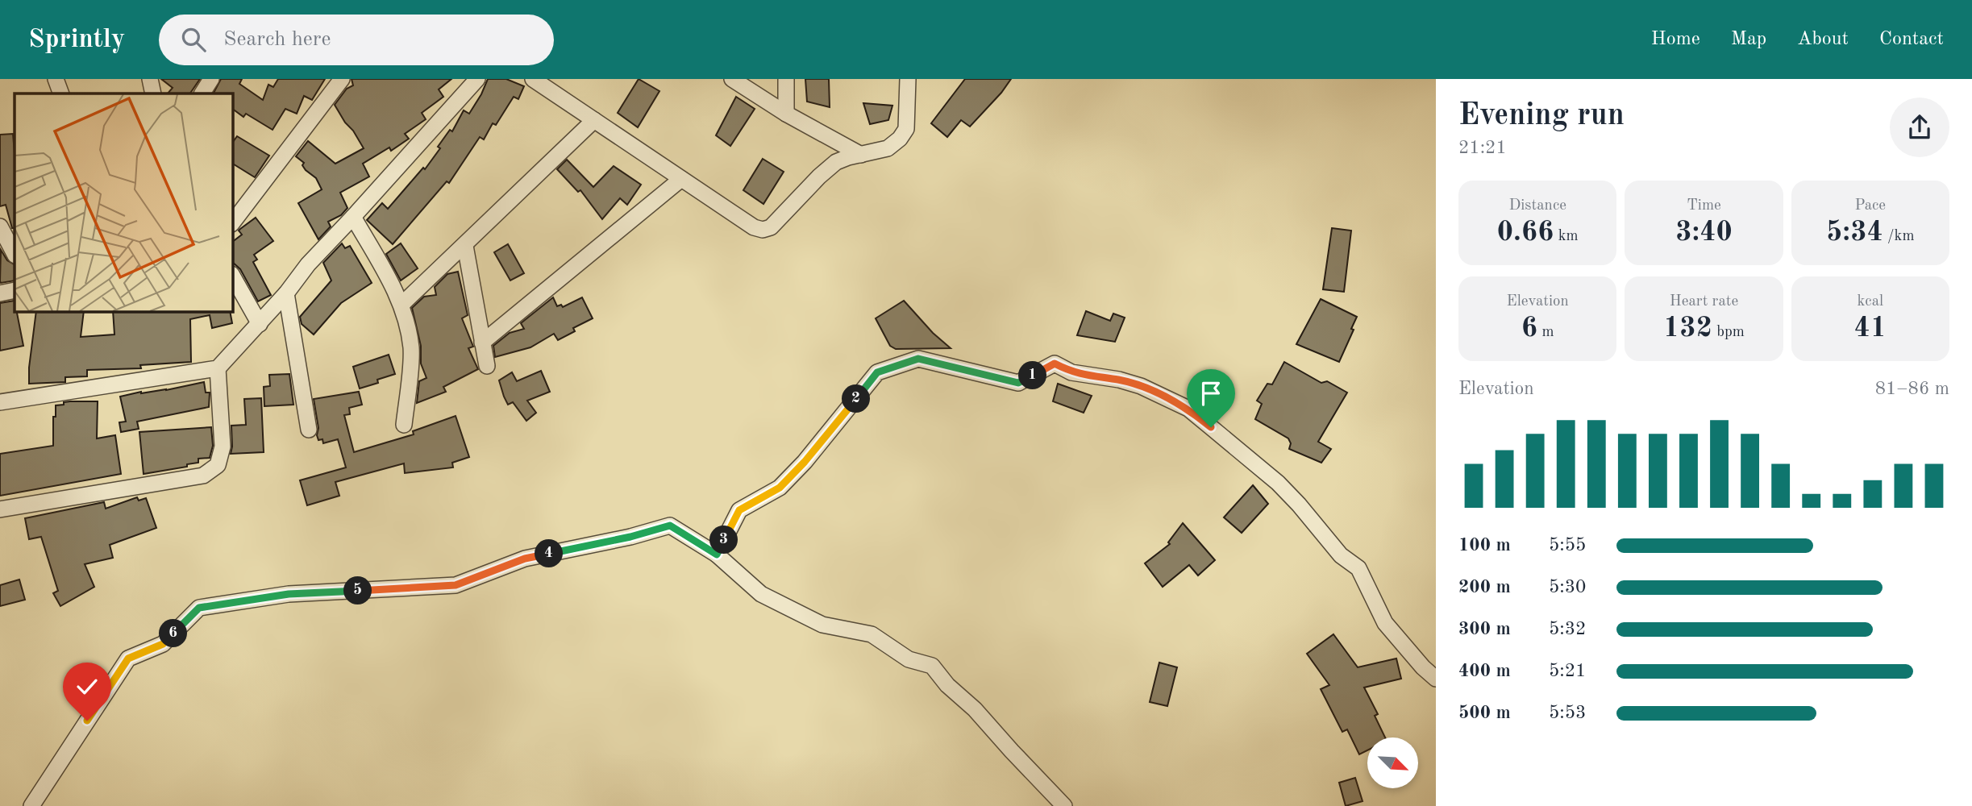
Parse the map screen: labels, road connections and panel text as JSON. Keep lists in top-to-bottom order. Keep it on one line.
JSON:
{"north":"bottom right","page":{"header":"Sprintly","search":"Search here","nav":["Home","Map","About","Contact"],"heading":["Evening run","21:21"],"stats":[["Distance","0.66 km"],["Time","3:40"],["Pace","5:34 /km"],["Elevation","6 m"],["Heart rate","132 bpm"],["kcal","41"]],"pins":["1","2","3","4","5","6"],"chart":["Elevation","81–86 m"],"list":[{"name":"100 m","note":"5:55"},{"name":"200 m","note":"5:30"},{"name":"300 m","note":"5:32"},{"name":"400 m","note":"5:21"},{"name":"500 m","note":"5:53"}]}}
